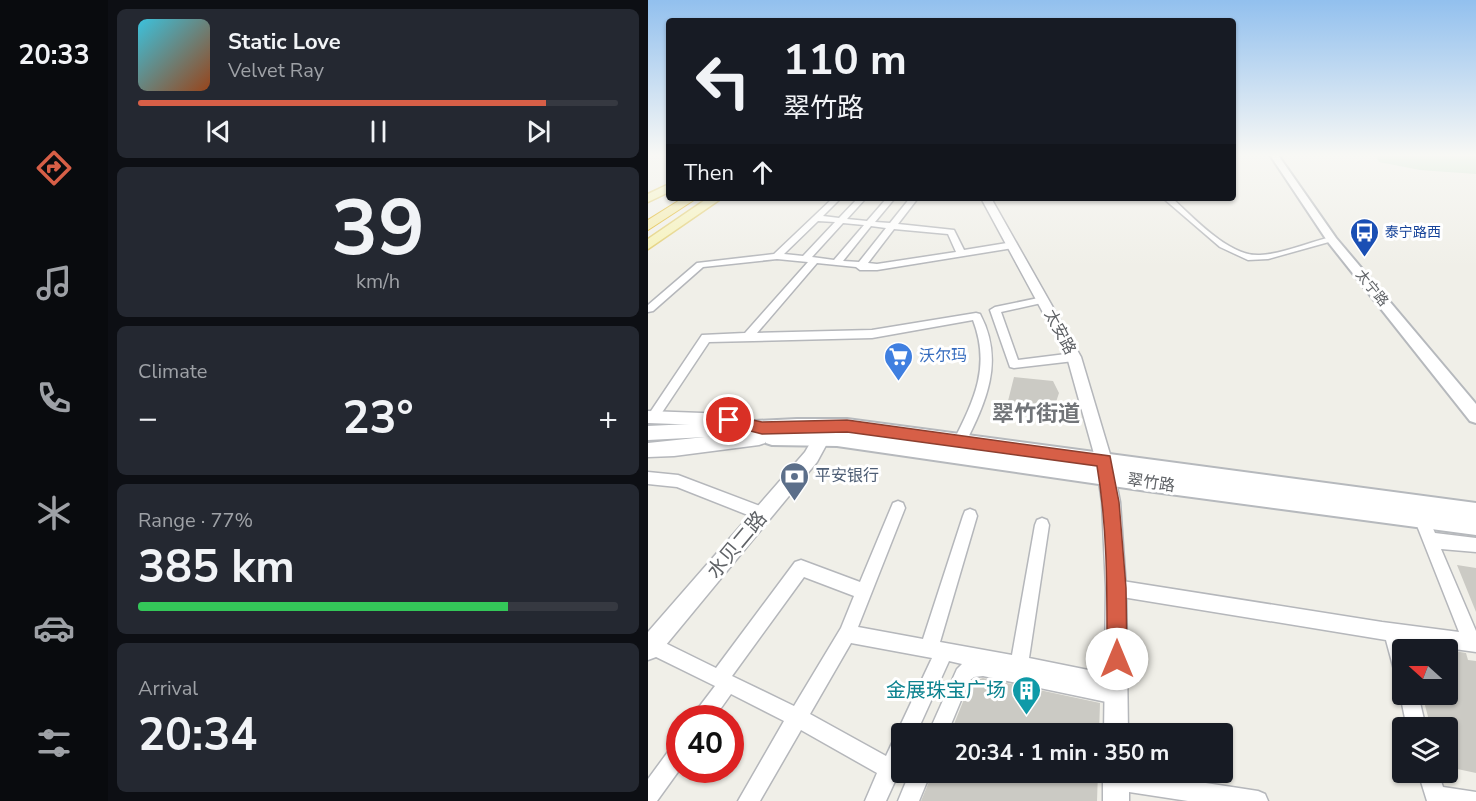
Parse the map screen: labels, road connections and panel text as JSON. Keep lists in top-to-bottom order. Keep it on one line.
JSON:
{"streets":{"main road":["太宁路","翠竹路"],"street":["太安路","水贝二路"]},"crossings":[["太安路","翠竹路"],["翠竹路","水贝二路"]],"districts":["翠竹街道"],"places":{"bus stop":["泰宁路西"],"supermarket":["沃尔玛"],"bank":["平安银行"],"building":["金展珠宝广场"]},"north":"left","page":{"tabs":"20:33","turn":["110 m","翠竹路"],"song":["Static Love","Velvet Ray"],"then":"Then","tile":[["39","km/h"],"Climate",["Range · 77%","385 km"],["Arrival","20:34"]],"heat":["−","23°","+"],"limit":"40","trip":"20:34 · 1 min · 350 m"}}
